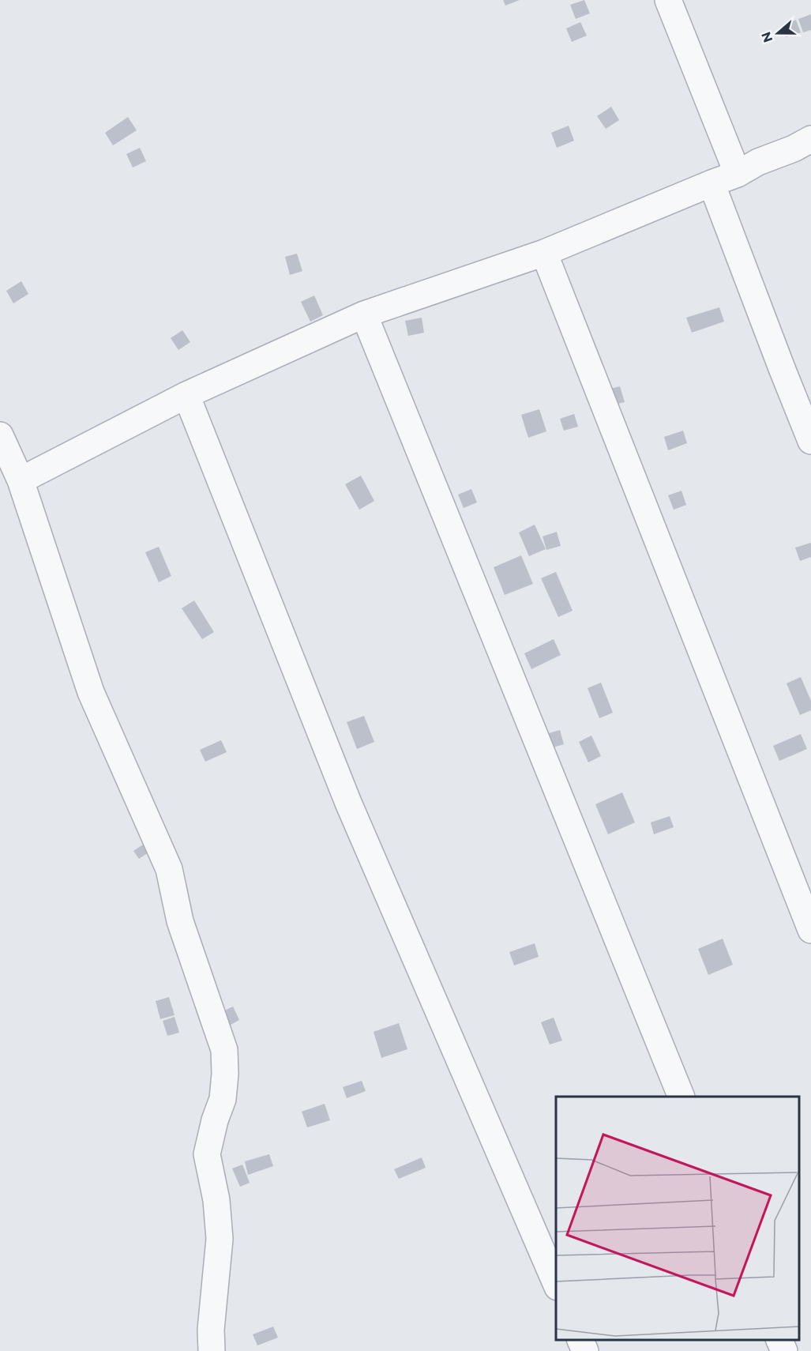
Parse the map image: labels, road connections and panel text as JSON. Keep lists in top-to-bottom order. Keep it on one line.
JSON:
{"north":"left"}
